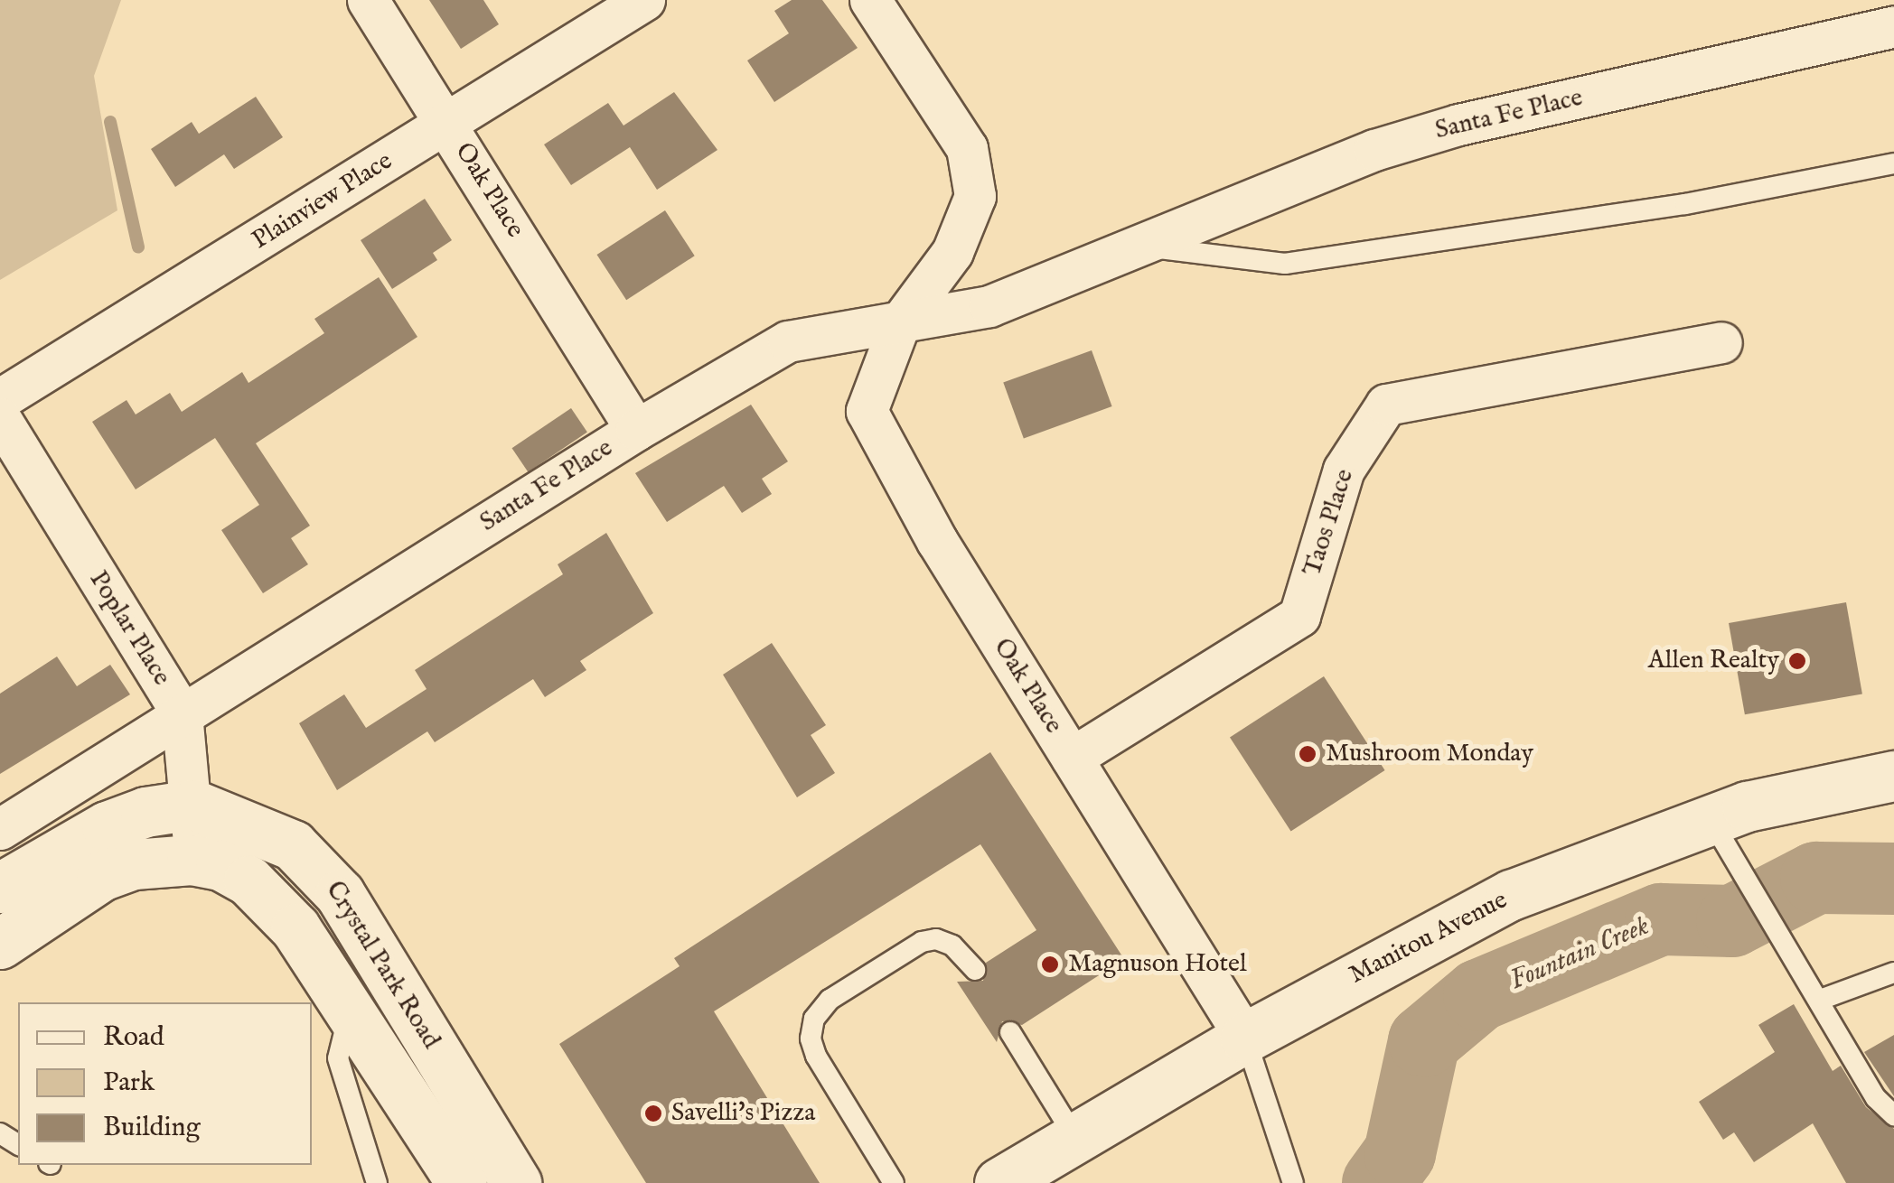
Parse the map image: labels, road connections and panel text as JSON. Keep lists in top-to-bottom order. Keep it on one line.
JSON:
{"streets":{"street":["Santa Fe Place","Oak Place","Plainview Place","Taos Place","Poplar Place","Manitou Avenue","Crystal Park Road"]},"crossings":[["Santa Fe Place","Oak Place"],["Santa Fe Place","Poplar Place"],["Oak Place","Plainview Place"],["Oak Place","Taos Place"],["Oak Place","Manitou Avenue"],["Poplar Place","Crystal Park Road"]],"water":["Fountain Creek"],"places":["Allen Realty","Mushroom Monday","Magnuson Hotel","Savelli's Pizza"],"legend":["Road","Park","Building"]}
